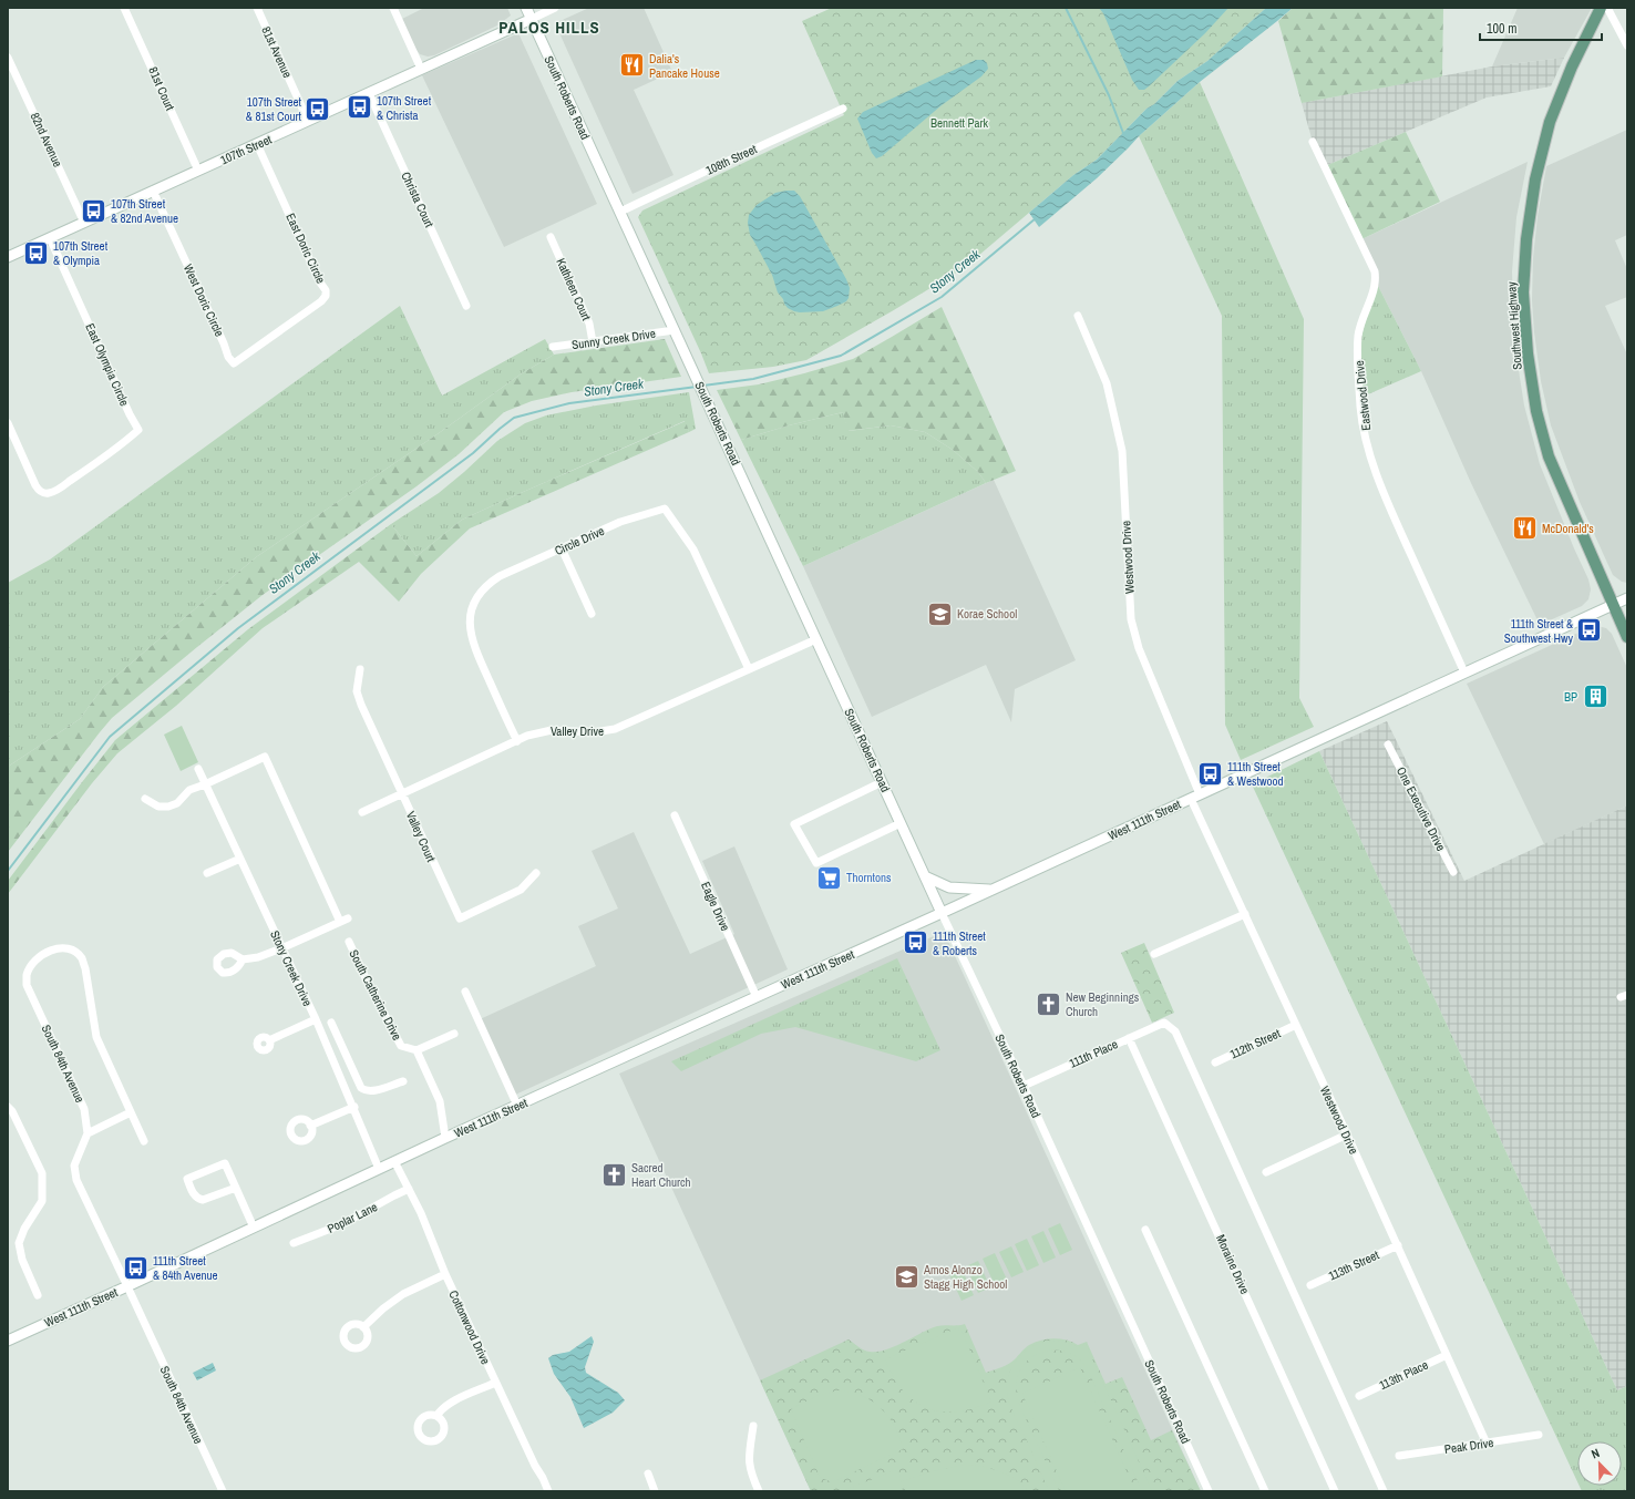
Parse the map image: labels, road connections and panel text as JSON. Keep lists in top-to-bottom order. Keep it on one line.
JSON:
{"streets":{"main road":["South Roberts Road","107th Street","Southwest Highway","West 111th Street"],"street":["81st Avenue","81st Court","82nd Avenue","108th Street","Christa Court","East Doric Circle","Kathleen Court","West Doric Circle","Sunny Creek Drive","East Olympia Circle","Eastwood Drive","Circle Drive","Westwood Drive","Valley Drive","One Executive Drive","Valley Court","Eagle Drive","Stony Creek Drive","South Catherine Drive","112th Street","111th Place","South 84th Avenue","Poplar Lane","Moraine Drive","113th Street","Cottonwood Drive","113th Place","Peak Drive"]},"crossings":[["81st Avenue","107th Street"],["81st Court","107th Street"],["South Roberts Road","107th Street"],["South Roberts Road","108th Street"],["South Roberts Road","Sunny Creek Drive"],["South Roberts Road","Valley Drive"],["South Roberts Road","West 111th Street"],["South Roberts Road","111th Place"],["82nd Avenue","107th Street"],["107th Street","Christa Court"],["107th Street","East Doric Circle"],["107th Street","West Doric Circle"],["107th Street","East Olympia Circle"],["East Doric Circle","West Doric Circle"],["Kathleen Court","Sunny Creek Drive"],["Southwest Highway","West 111th Street"],["Eastwood Drive","West 111th Street"],["Circle Drive","Valley Drive"],["Westwood Drive","West 111th Street"],["Westwood Drive","112th Street"],["Westwood Drive","113th Street"],["Westwood Drive","113th Place"],["Westwood Drive","Peak Drive"],["Valley Drive","Valley Court"],["West 111th Street","Eagle Drive"],["West 111th Street","Stony Creek Drive"],["West 111th Street","South 84th Avenue"],["West 111th Street","Cottonwood Drive"],["111th Place","Moraine Drive"],["Poplar Lane","Cottonwood Drive"]],"districts":["PALOS HILLS"],"water":["Stony Creek"],"parks":["Bennett Park"],"places":{"restaurant":["Dalia's Pancake House","McDonald's"],"bus stop":["107th Street & Christa","107th Street & 81st Court","107th Street & 82nd Avenue","107th Street & Olympia","111th Street & Southwest Hwy","111th Street & Westwood","111th Street & Roberts","111th Street & 84th Avenue"],"school or university":["Korae School","Amos Alonzo Stagg High School"],"building":["BP"],"supermarket":["Thorntons"],"church":["New Beginnings Church","Sacred Heart Church"]},"scale_bar":"100 m","north":"top left"}
